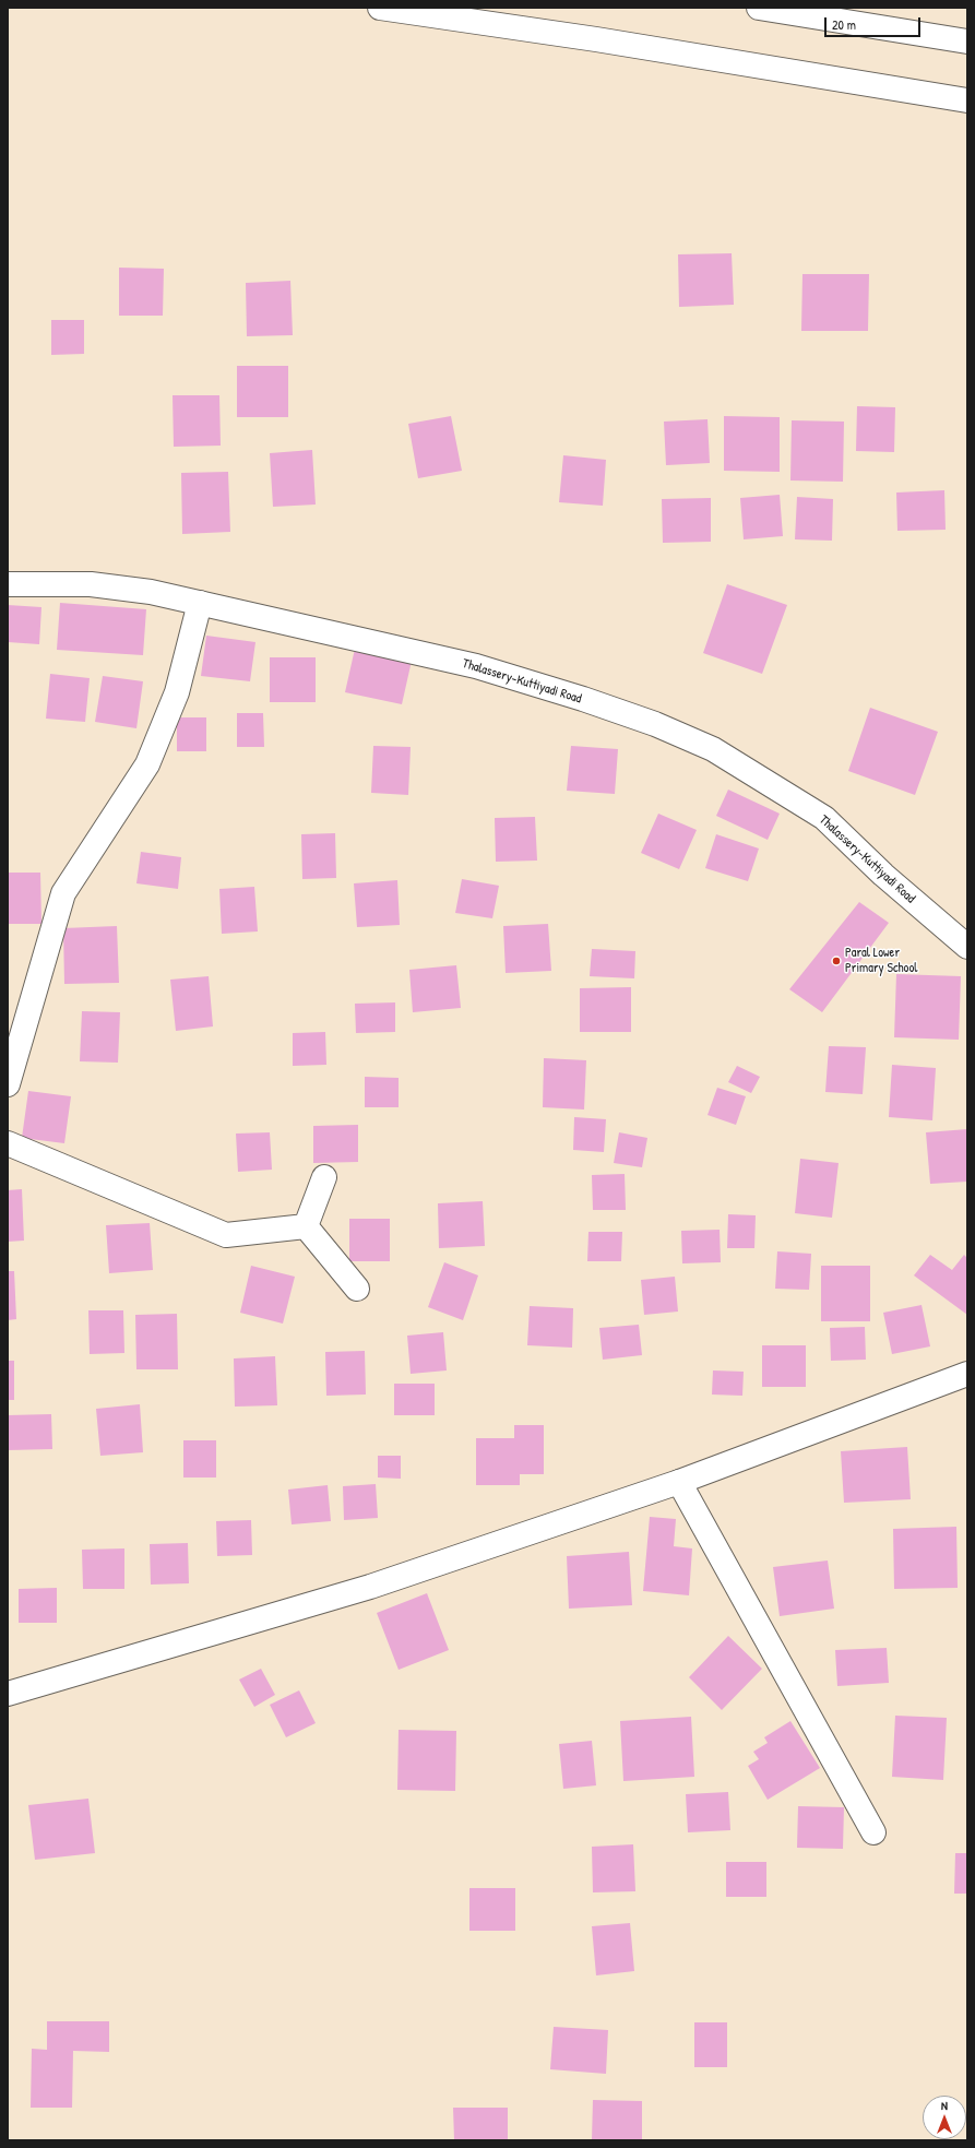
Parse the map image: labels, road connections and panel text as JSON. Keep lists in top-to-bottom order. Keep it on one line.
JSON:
{"streets":{"main road":["Thalassery-Kuttiyadi Road"]},"places":["Paral Lower Primary School"],"scale_bar":"20 m","north":"top"}
